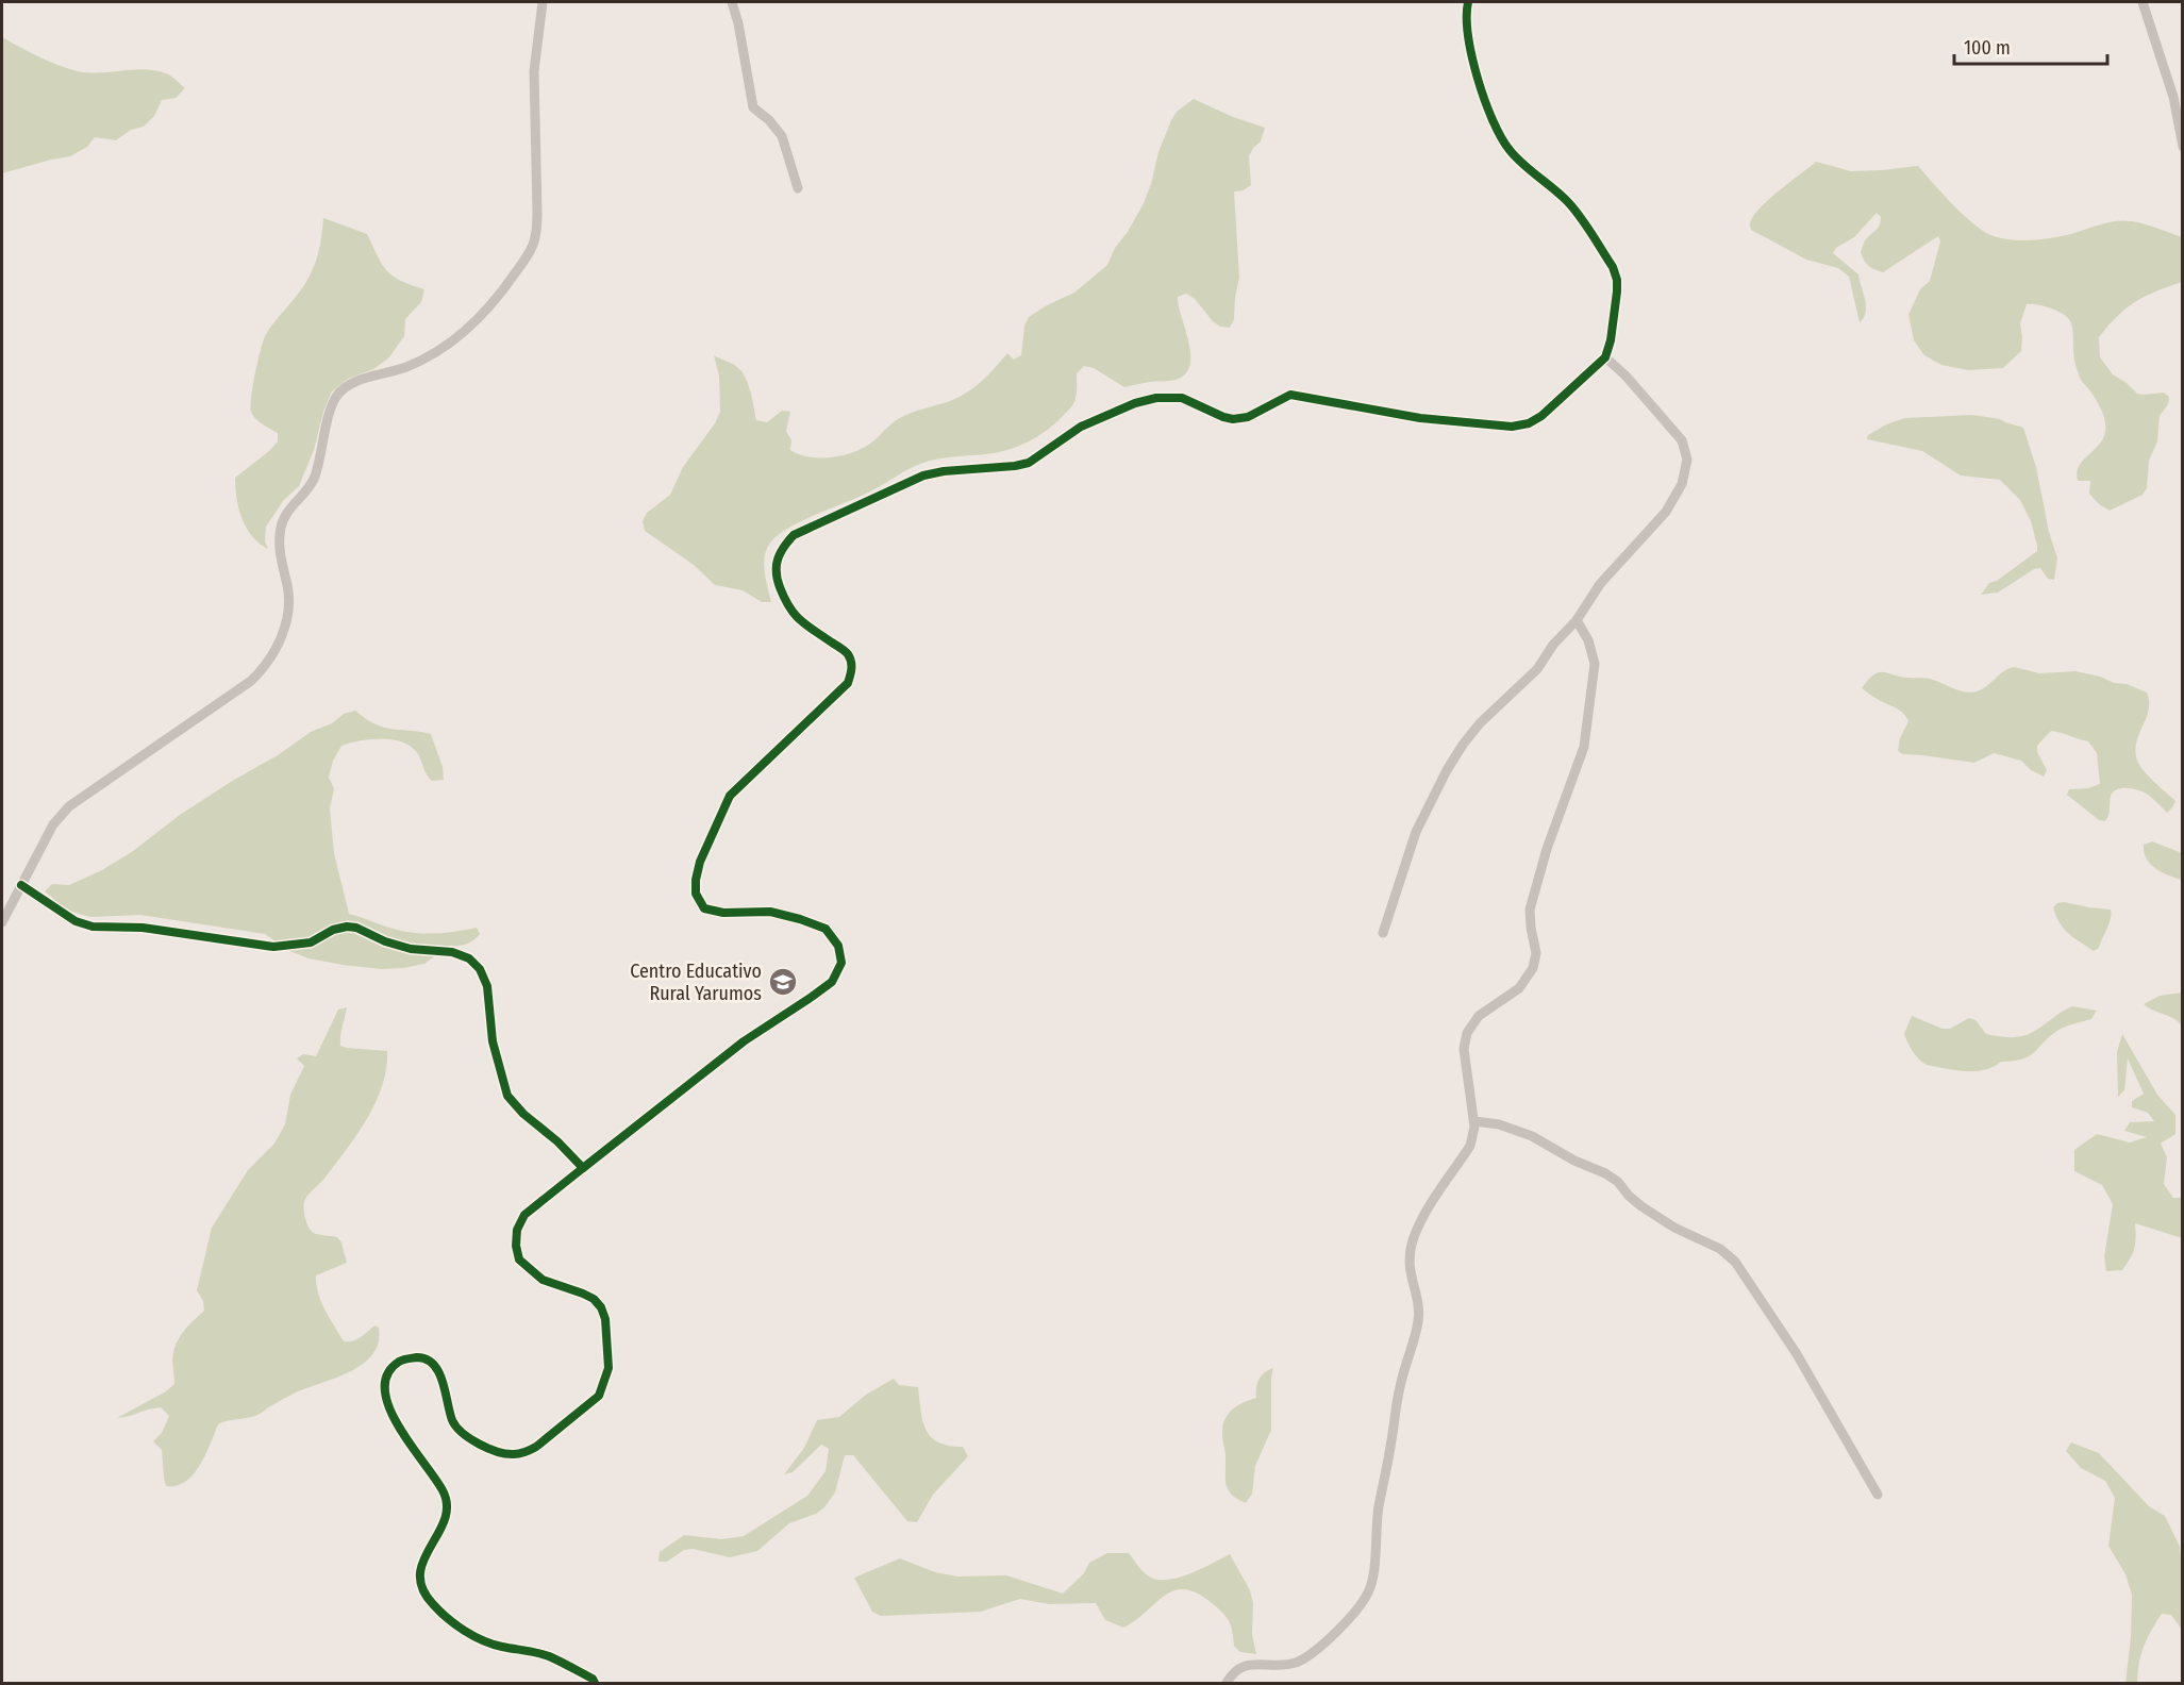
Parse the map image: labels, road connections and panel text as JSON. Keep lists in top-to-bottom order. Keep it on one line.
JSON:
{"places":{"school or university":["Centro Educativo Rural Yarumos"]},"scale_bar":"100 m"}
